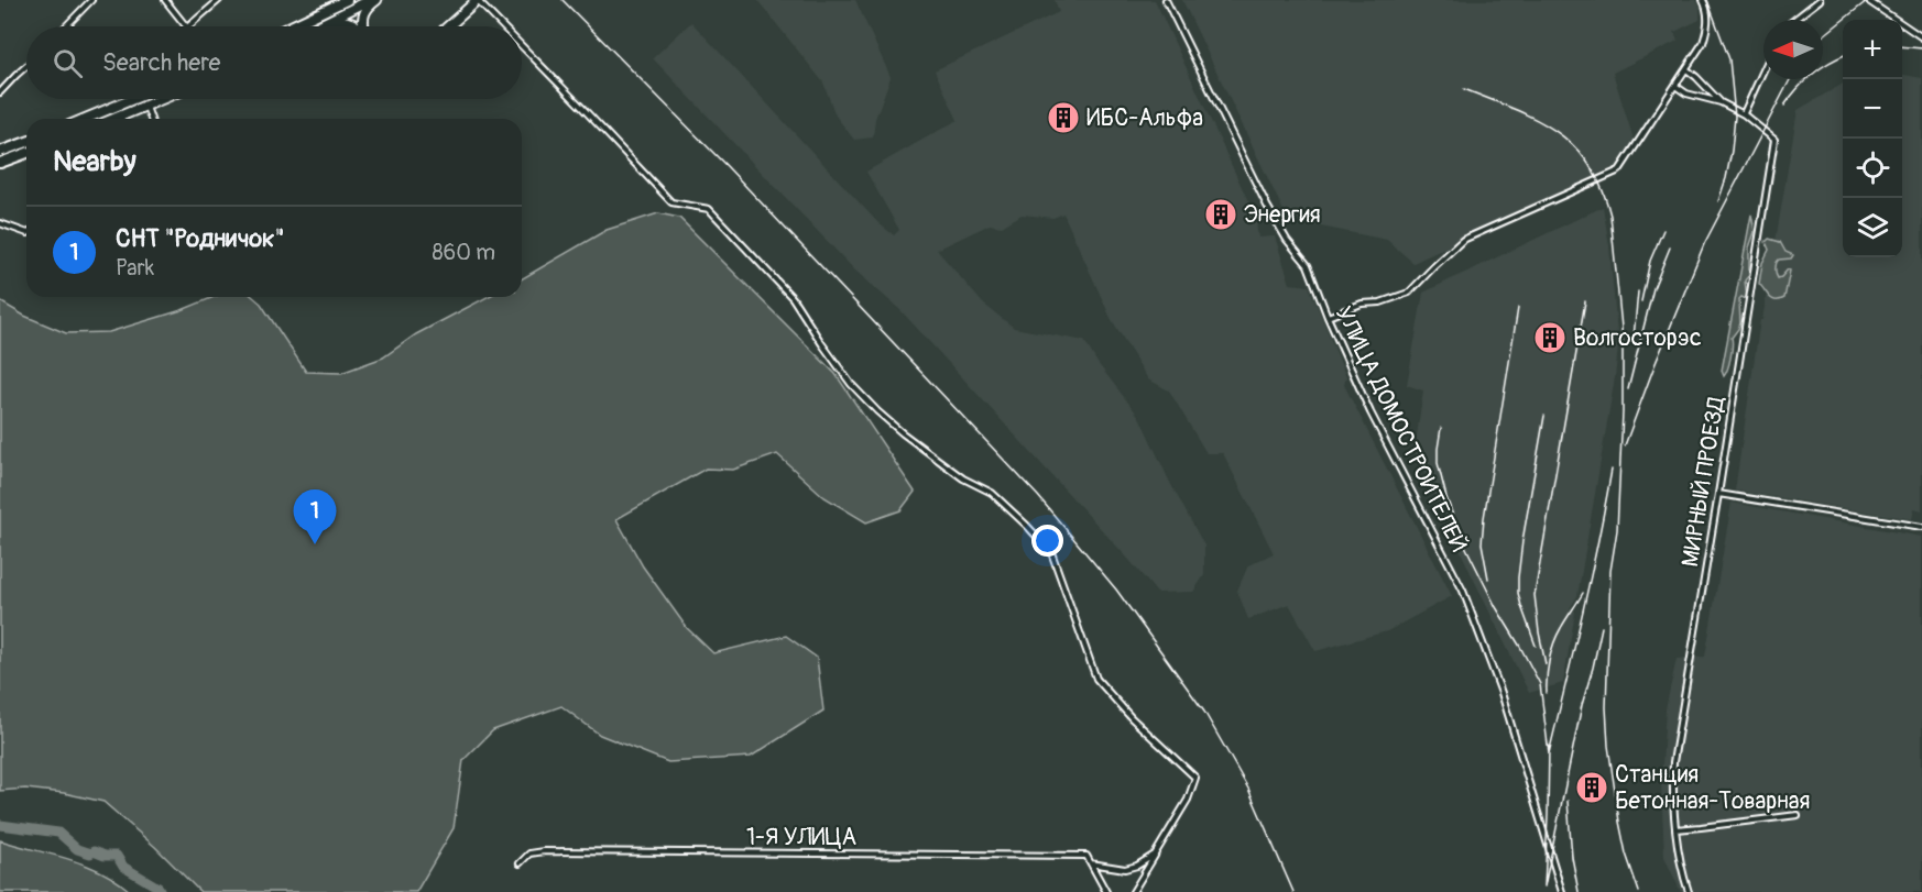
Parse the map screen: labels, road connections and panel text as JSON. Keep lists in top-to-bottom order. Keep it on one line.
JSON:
{"streets":{"street":["УЛИЦА ДОМОСТРОИТЕЛЕЙ","МИРНЫЙ ПРОЕЗД","1-Я УЛИЦА"]},"places":{"building":["ИБС-Альфа","Энергия","Волгосторэс","Станция Бетонная-Товарная"]},"north":"left","page":{"map_buttons":["+","−"],"search":"Search here","heading":"Nearby","list":[{"mark":"1","name":"СНТ \"Родничок\"","note":"Park","value":"860 m"}],"pins":"1"}}
